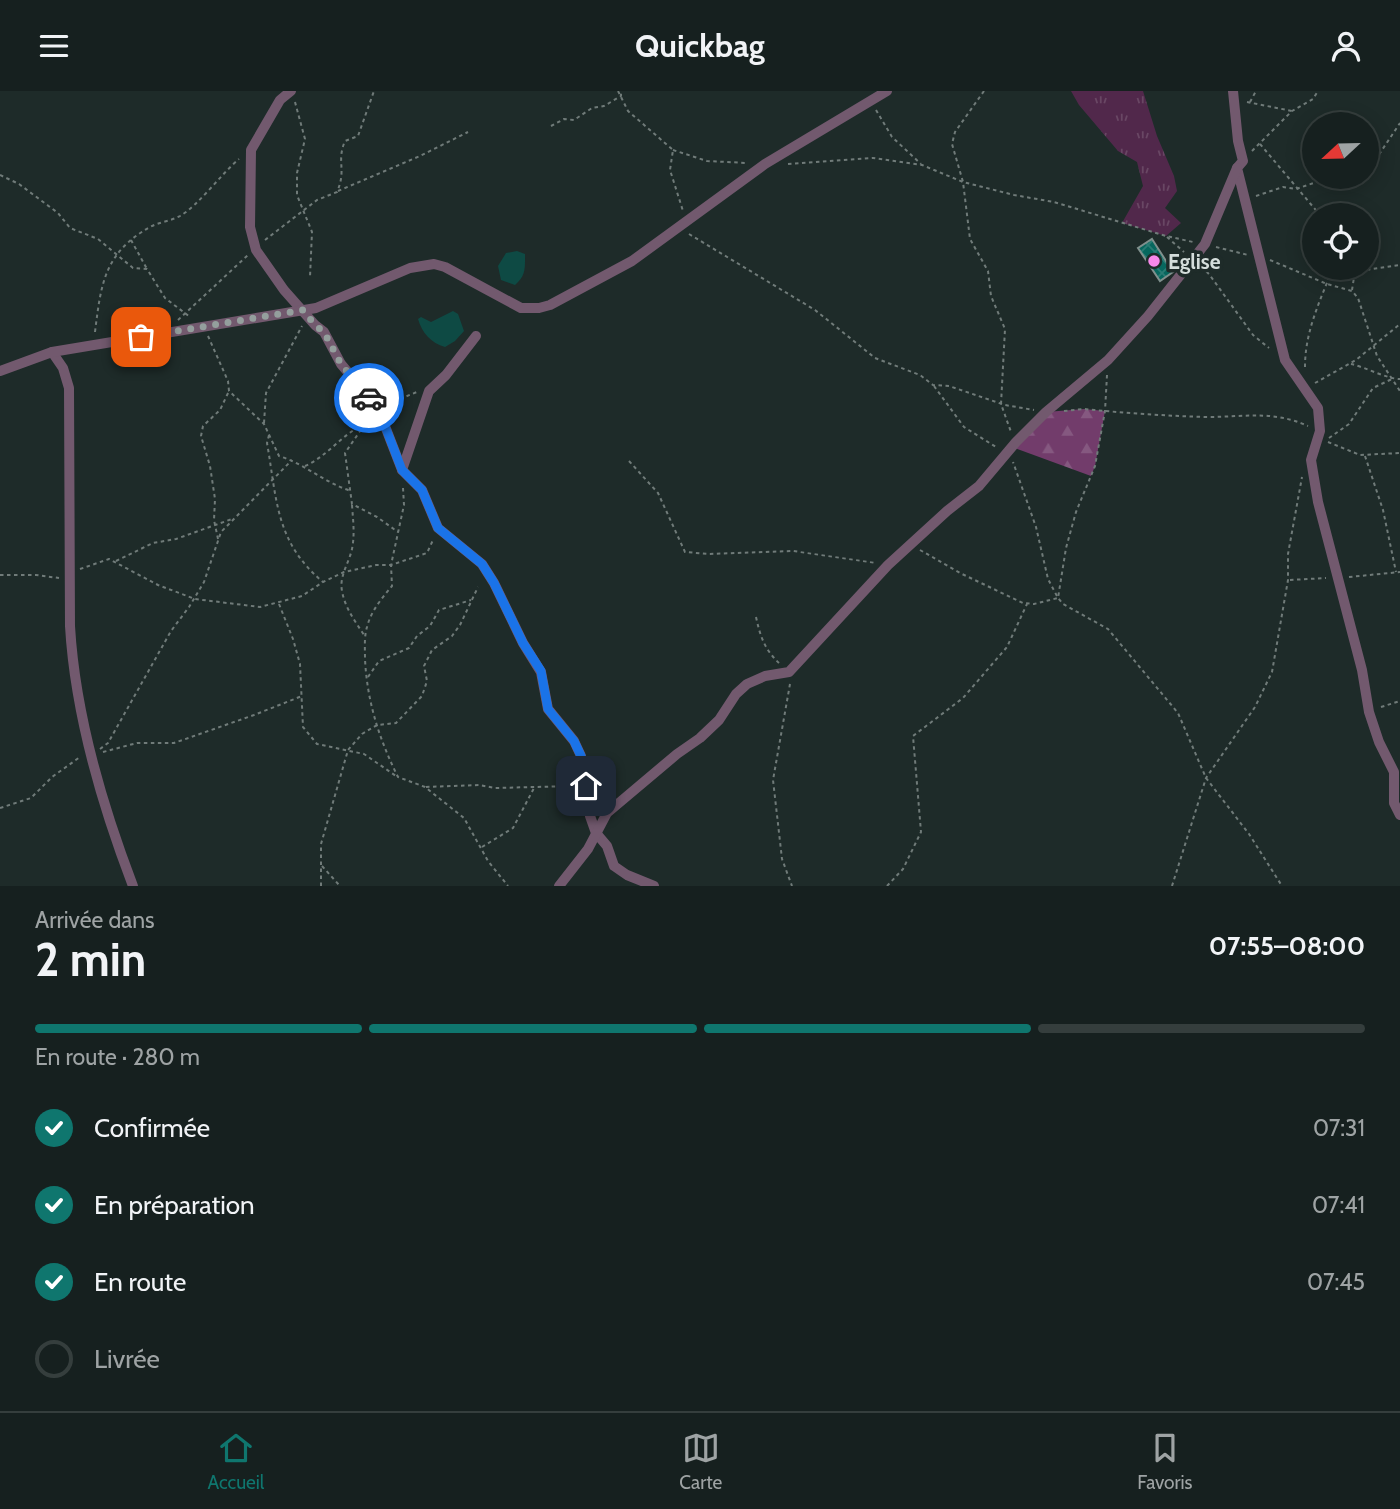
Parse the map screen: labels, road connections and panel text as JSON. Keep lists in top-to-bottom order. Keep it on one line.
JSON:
{"places":["Eglise"],"north":"left","page":{"header":"Quickbag","heading":["2 min","Arrivée dans","07:55–08:00"],"bar":"En route · 280 m","list":[["Confirmée","07:31"],["En préparation","07:41"],["En route","07:45"],"Livrée"],"tabs":["Accueil","Carte","Favoris"]}}
